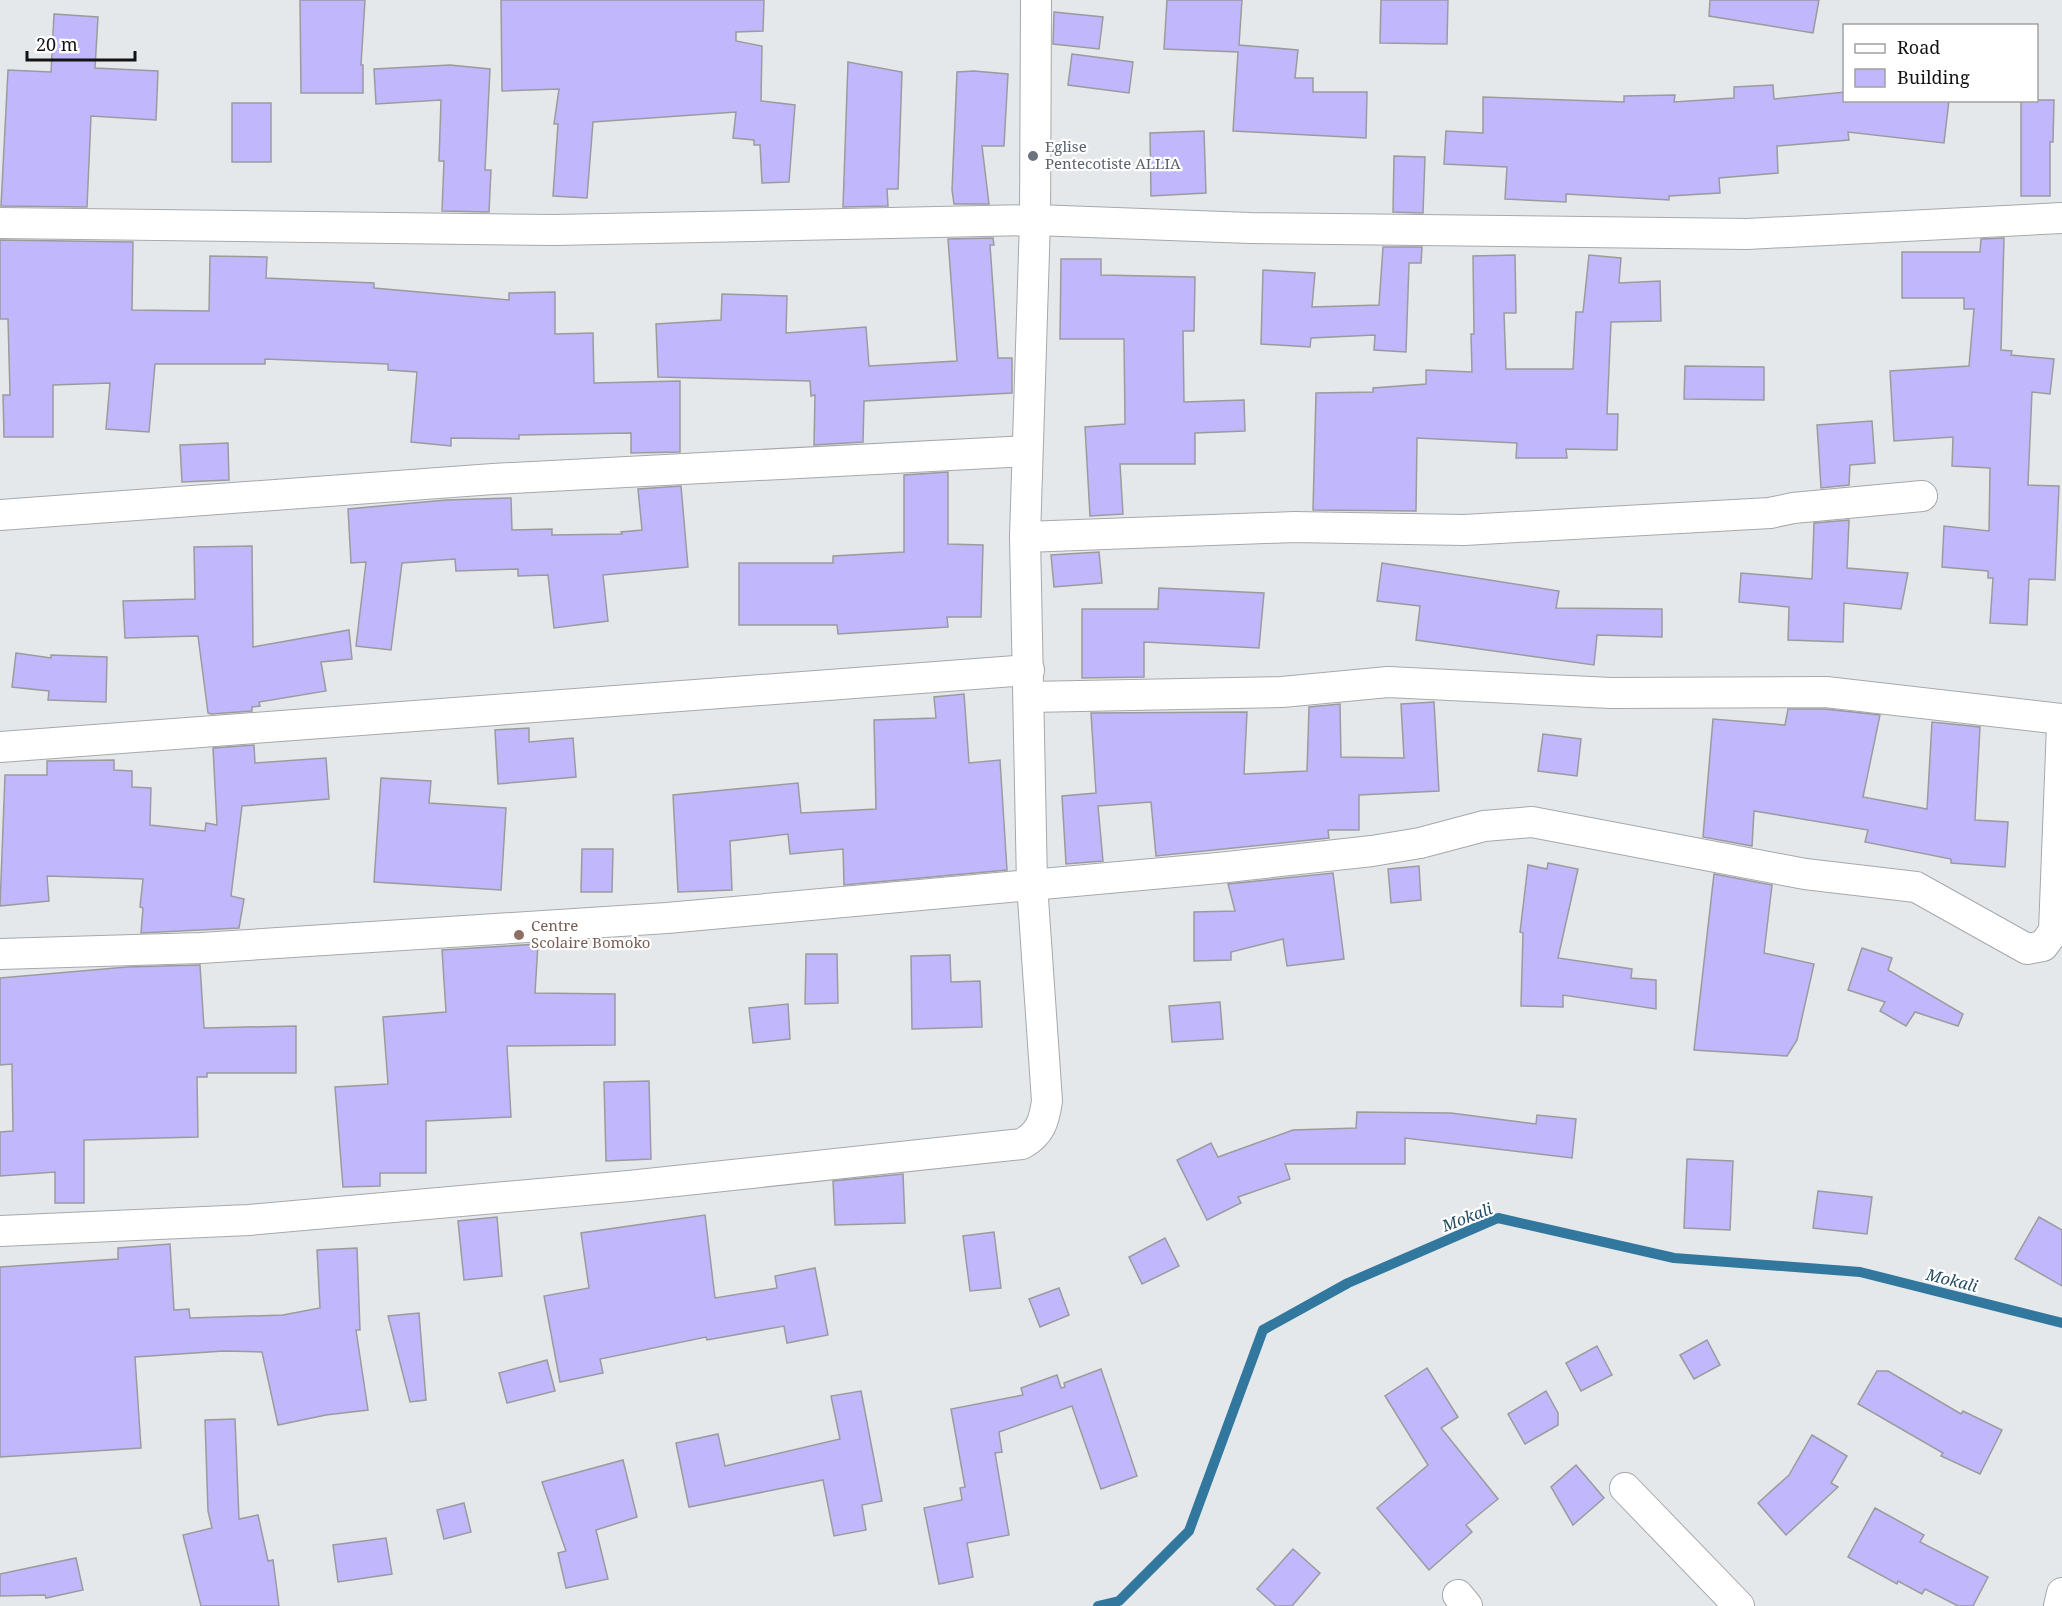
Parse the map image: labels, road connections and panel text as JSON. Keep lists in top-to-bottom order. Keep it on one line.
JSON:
{"water":["Mokali"],"places":["Eglise Pentecotiste ALLIA","Centre Scolaire Bomoko"],"legend":["Road","Building"],"scale_bar":"20 m"}
